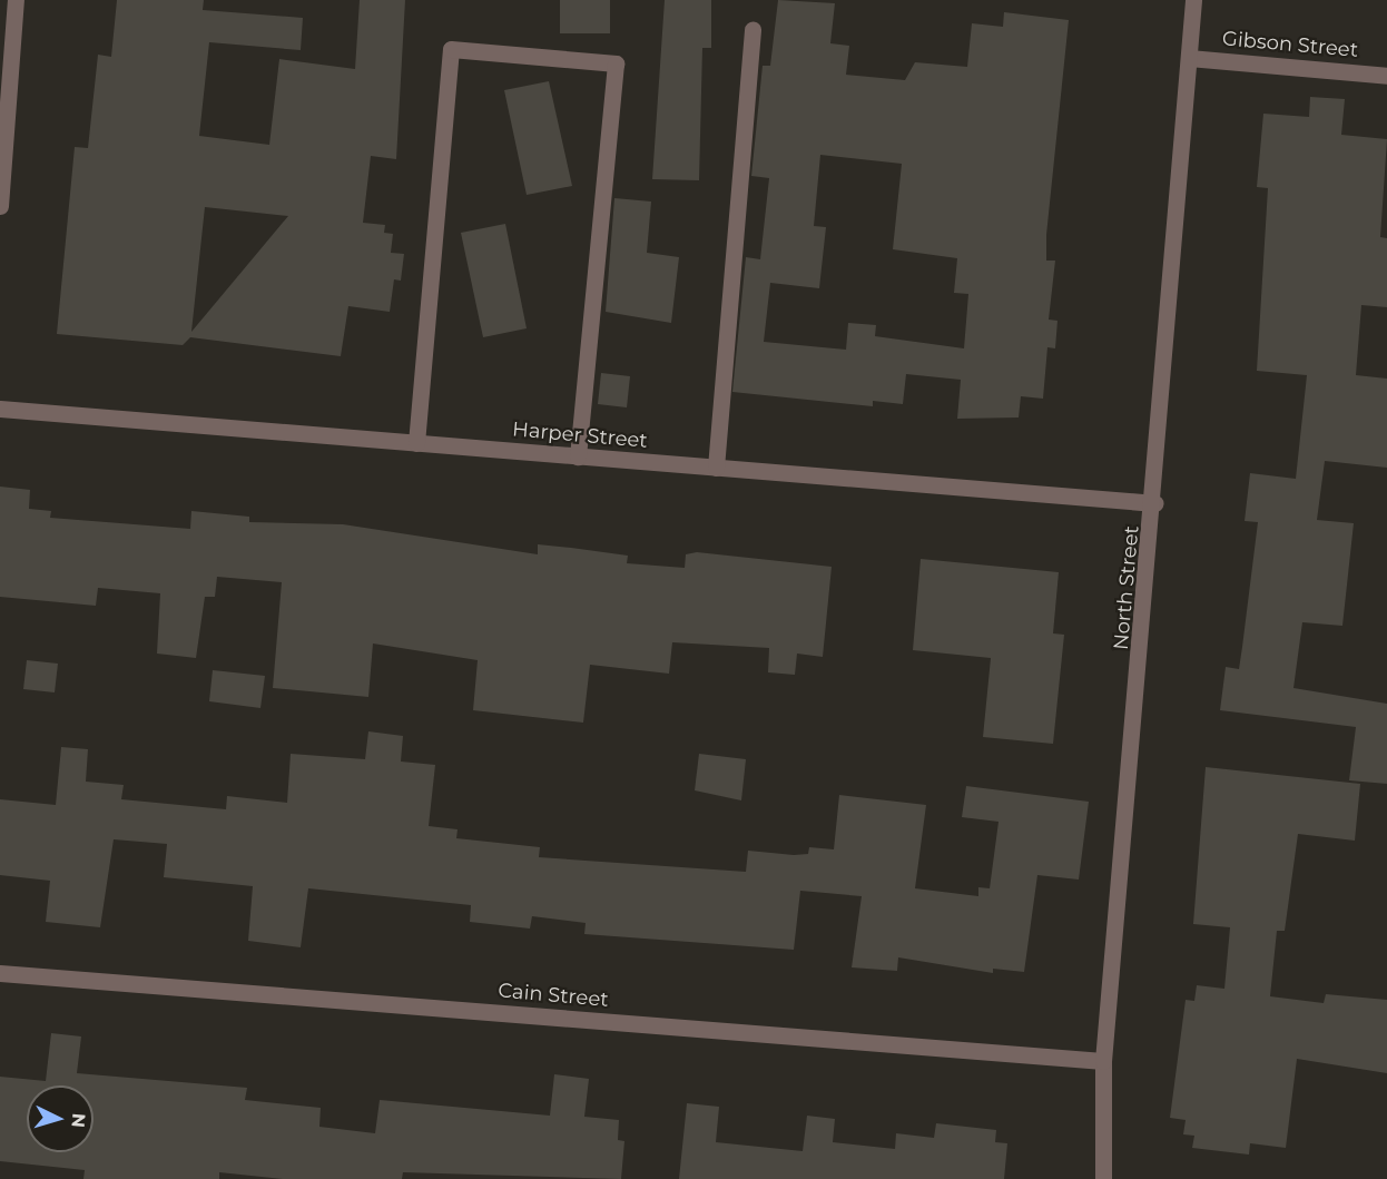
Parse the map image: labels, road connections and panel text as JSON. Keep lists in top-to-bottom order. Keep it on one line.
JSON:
{"streets":{"street":["Gibson Street","Harper Street","North Street","Cain Street"]},"crossings":[["Gibson Street","North Street"],["Harper Street","North Street"],["North Street","Cain Street"]],"north":"right"}
